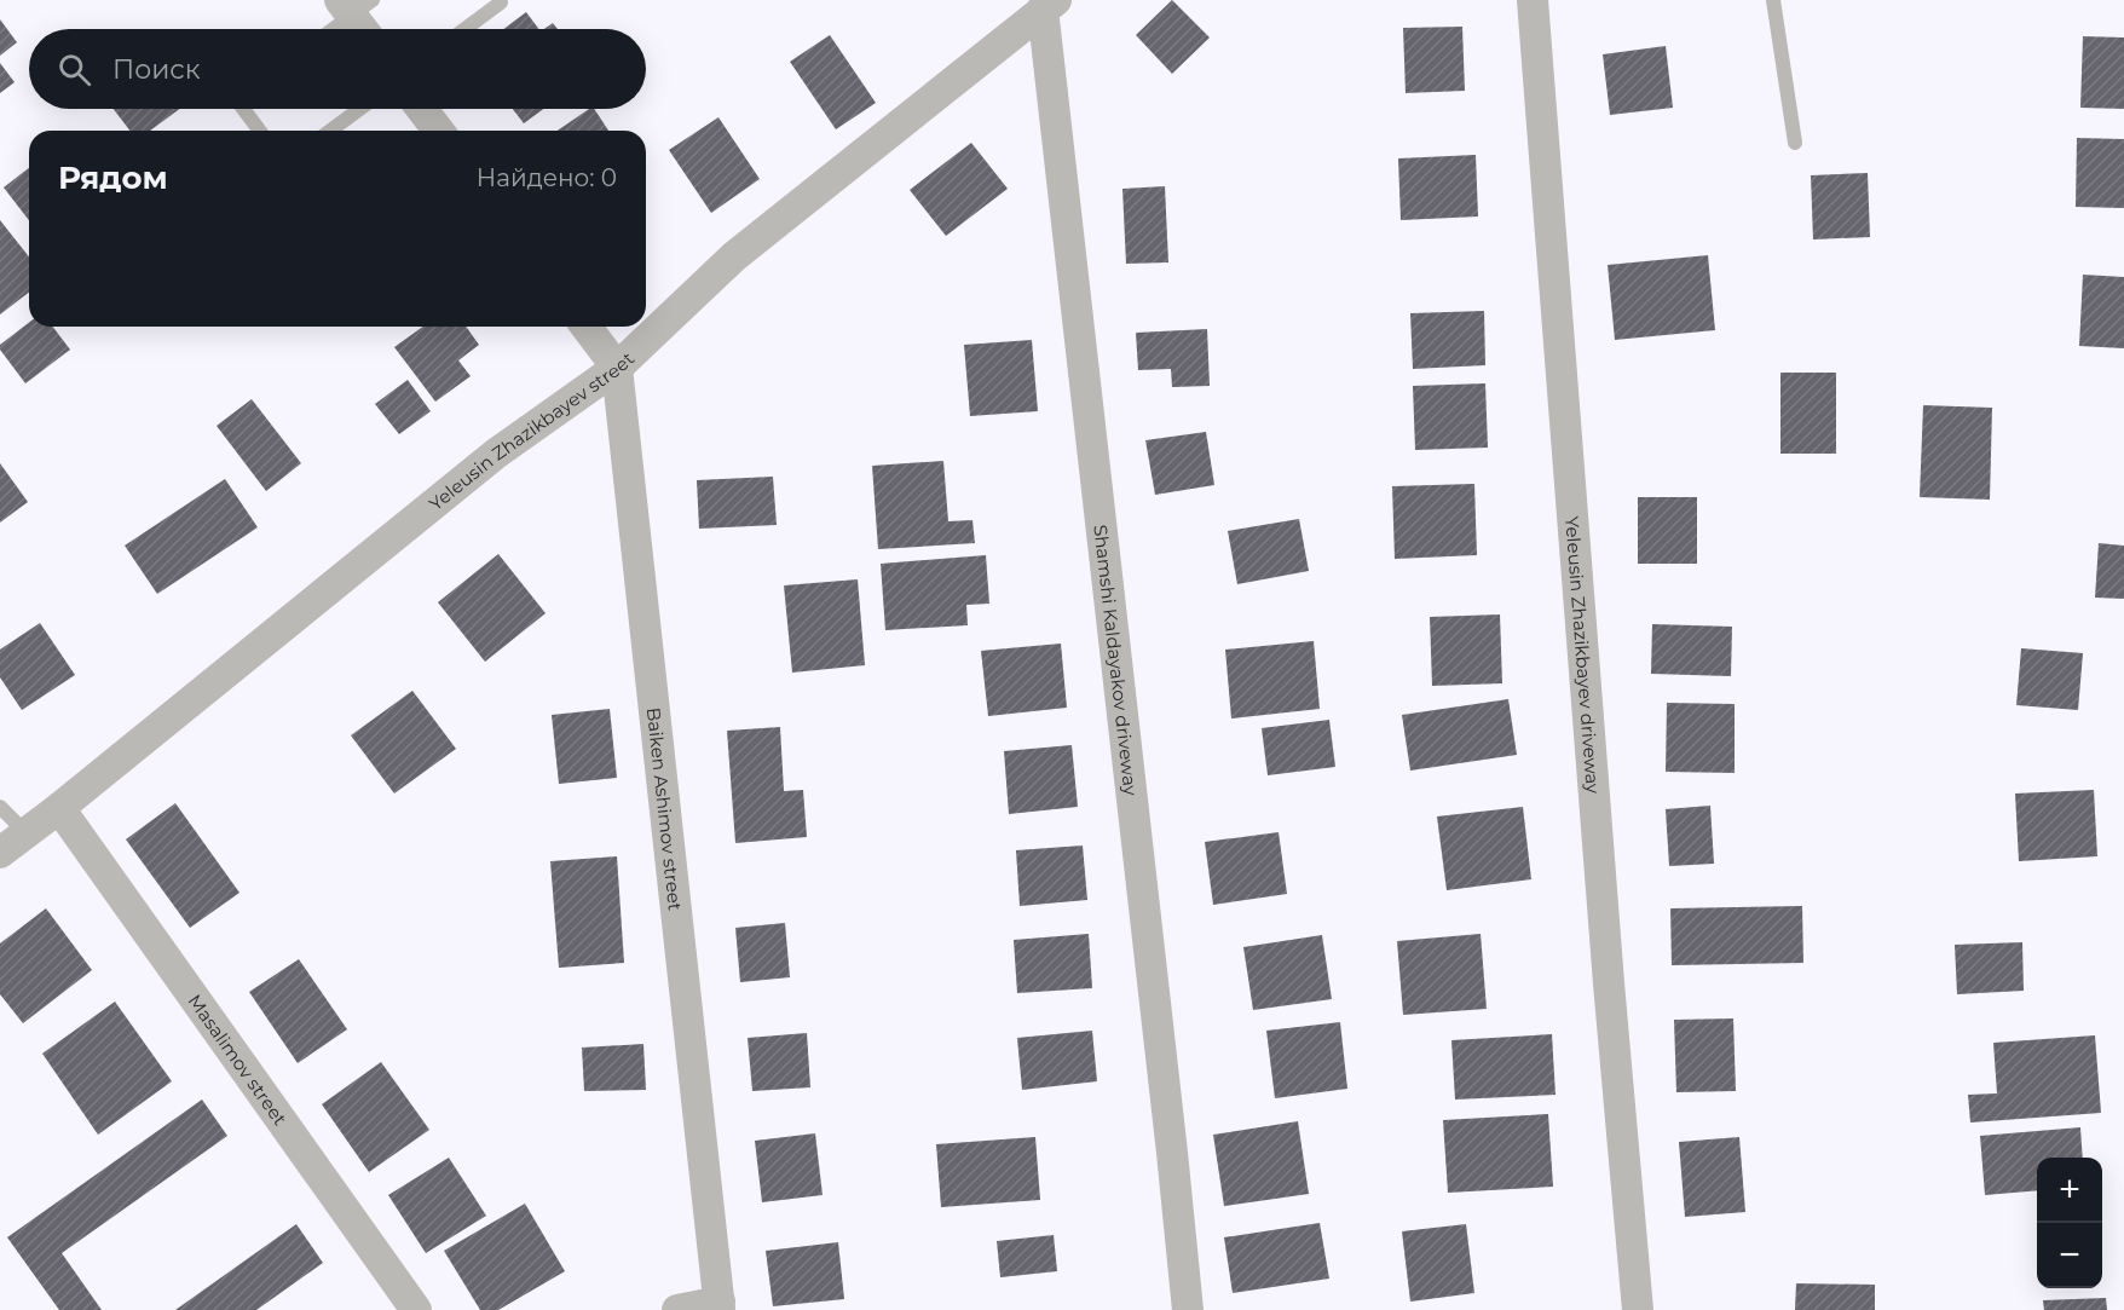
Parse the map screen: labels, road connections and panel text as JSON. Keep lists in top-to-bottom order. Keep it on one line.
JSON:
{"streets":{"street":["Yeleusin Zhazikbayev street","Yeleusin Zhazikbayev driveway","Shamshi Kaldayakov driveway","Baiken Ashimov street","Masalimov street"]},"crossings":[["Yeleusin Zhazikbayev street","Shamshi Kaldayakov driveway"],["Yeleusin Zhazikbayev street","Baiken Ashimov street"],["Yeleusin Zhazikbayev street","Masalimov street"]],"page":{"search":"Поиск","heading":["Рядом","Найдено: 0"],"map_buttons":["+","−"]}}
